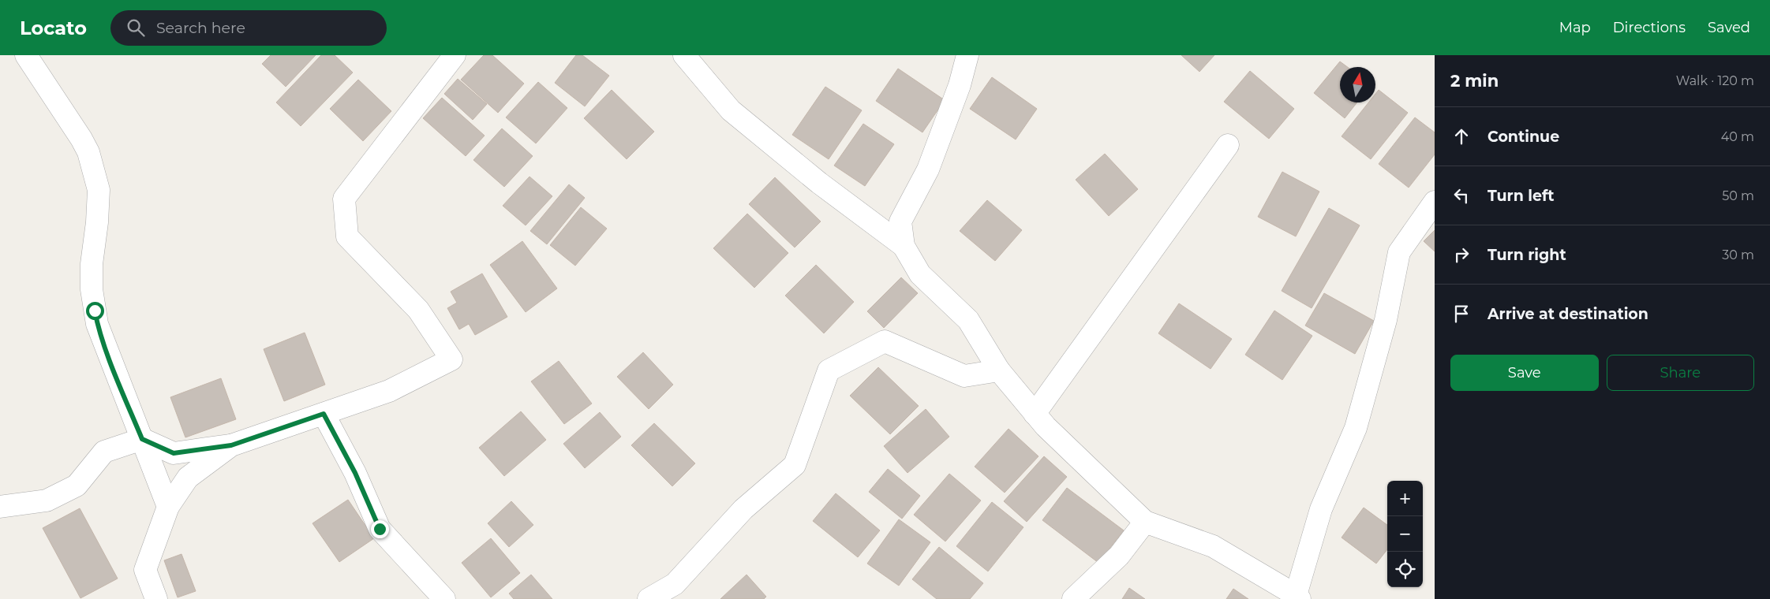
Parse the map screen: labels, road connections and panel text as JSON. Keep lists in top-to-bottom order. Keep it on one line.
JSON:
{"north":"top","page":{"header":"Locato","search":"Search here","nav":["Map","Directions","Saved"],"heading":["2 min","Walk · 120 m"],"list":[["Continue","40 m"],["Turn left","50 m"],["Turn right","30 m"],"Arrive at destination"],"buttons":["Save","Share"],"map_buttons":["+","−"]}}
